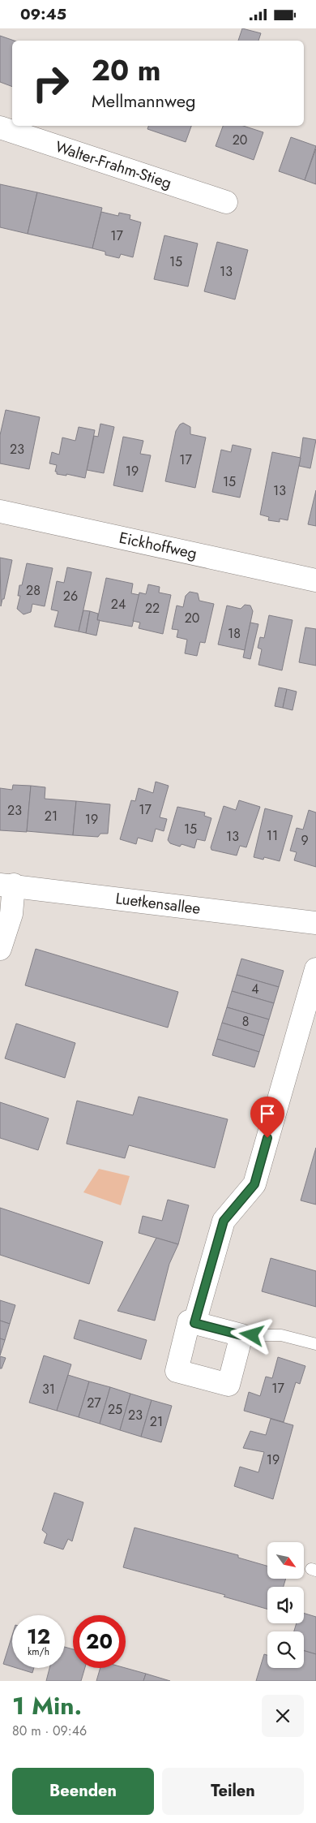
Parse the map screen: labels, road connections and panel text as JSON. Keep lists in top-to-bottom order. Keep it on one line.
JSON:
{"streets":{"street":["Walter-Frahm-Stieg","Eickhoffweg","Luetkensallee"]},"house_numbers":["20","17","15","13","23","17","19","15","13","28","26","24","22","20","18","17","23","21","19","15","11","13","9","4","8","17","31","27","25","23","21","19"],"north":"bottom right","page":{"status":"09:45","turn":["20 m","Mellmannweg"],"speed":"12 km/h","limit":"20","heading":["1 Min.","80 m · 09:46"],"buttons":["Beenden","Teilen"]}}
